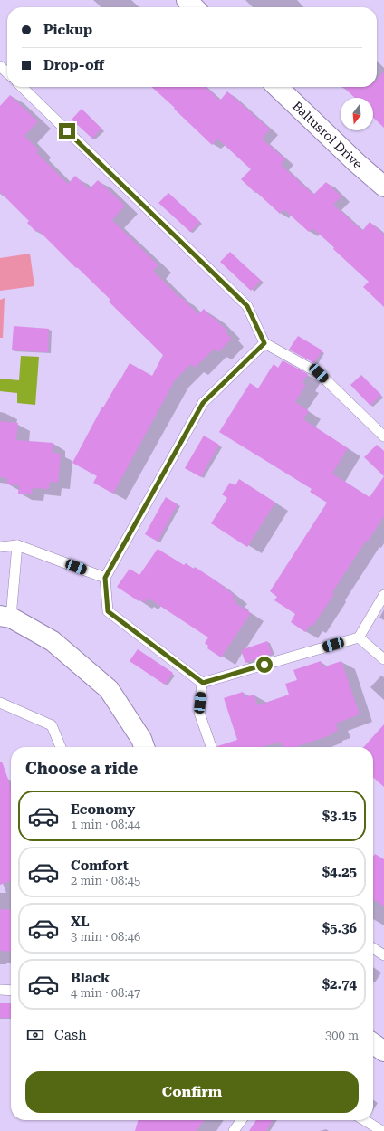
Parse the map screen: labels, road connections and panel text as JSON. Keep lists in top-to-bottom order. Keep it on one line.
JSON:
{"streets":{"street":["Baltusrol Drive"]},"north":"bottom","page":{"banner":["Pickup","Drop-off"],"heading":"Choose a ride","list":[{"name":"Economy","note":"1 min · 08:44","value":"$3.15"},{"name":"Comfort","note":"2 min · 08:45","value":"$4.25"},{"name":"XL","note":"3 min · 08:46","value":"$5.36"},{"name":"Black","note":"4 min · 08:47","value":"$2.74"}],"pay":["Cash","300 m"],"buttons":"Confirm"}}
